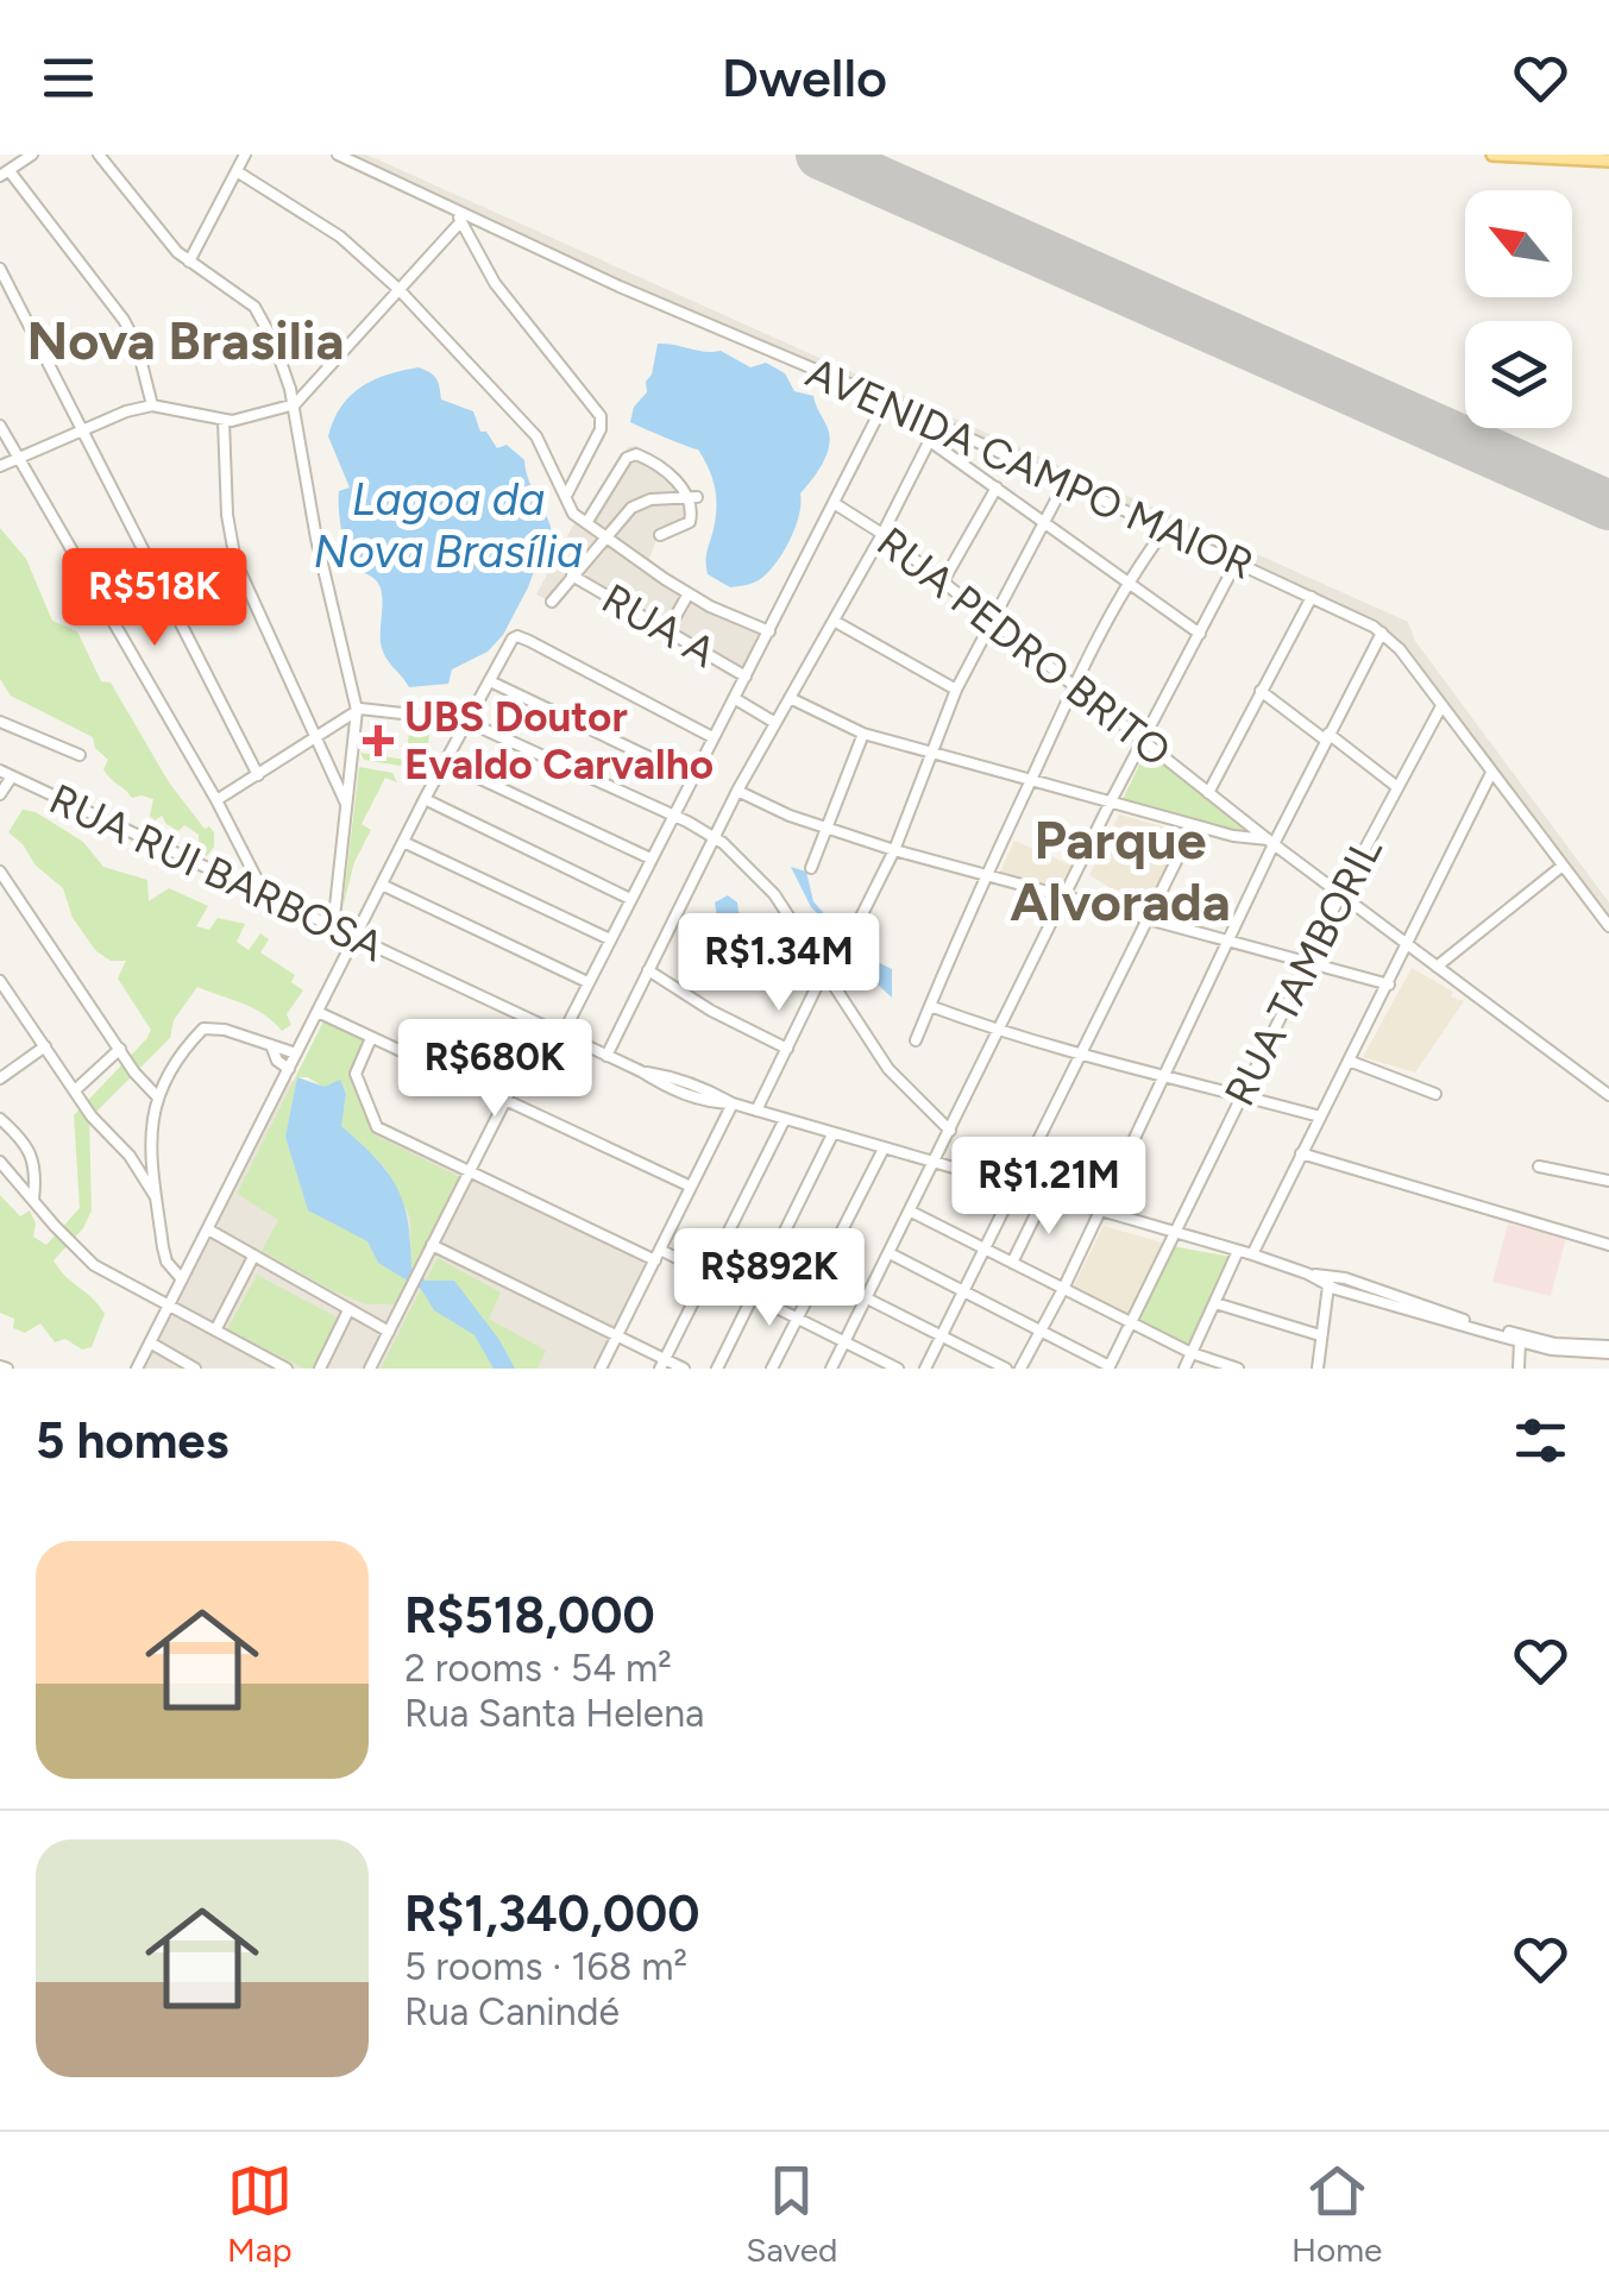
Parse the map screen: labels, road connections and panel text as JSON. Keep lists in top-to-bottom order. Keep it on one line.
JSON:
{"streets":{"street":["AVENIDA CAMPO MAIOR","RUA A","RUA PEDRO BRITO","RUA RUI BARBOSA","RUA TAMBORIL"]},"crossings":[["AVENIDA CAMPO MAIOR","RUA TAMBORIL"],["RUA PEDRO BRITO","RUA TAMBORIL"],["RUA RUI BARBOSA","RUA TAMBORIL"]],"districts":["Nova Brasilia","Parque Alvorada"],"water":["Lagoa da Nova Brasília"],"places":{"health":["UBS Doutor Evaldo Carvalho"]},"north":"top left","page":{"header":"Dwello","price":["R$518K","R$1.34M","R$680K","R$1.21M","R$892K"],"heading":"5 homes","list":[{"name":"R$518,000","note":"2 rooms · 54 m² · Rua Santa Helena"},{"name":"R$1,340,000","note":"5 rooms · 168 m² · Rua Canindé"}],"tabs":["Map","Saved","Home"]}}
